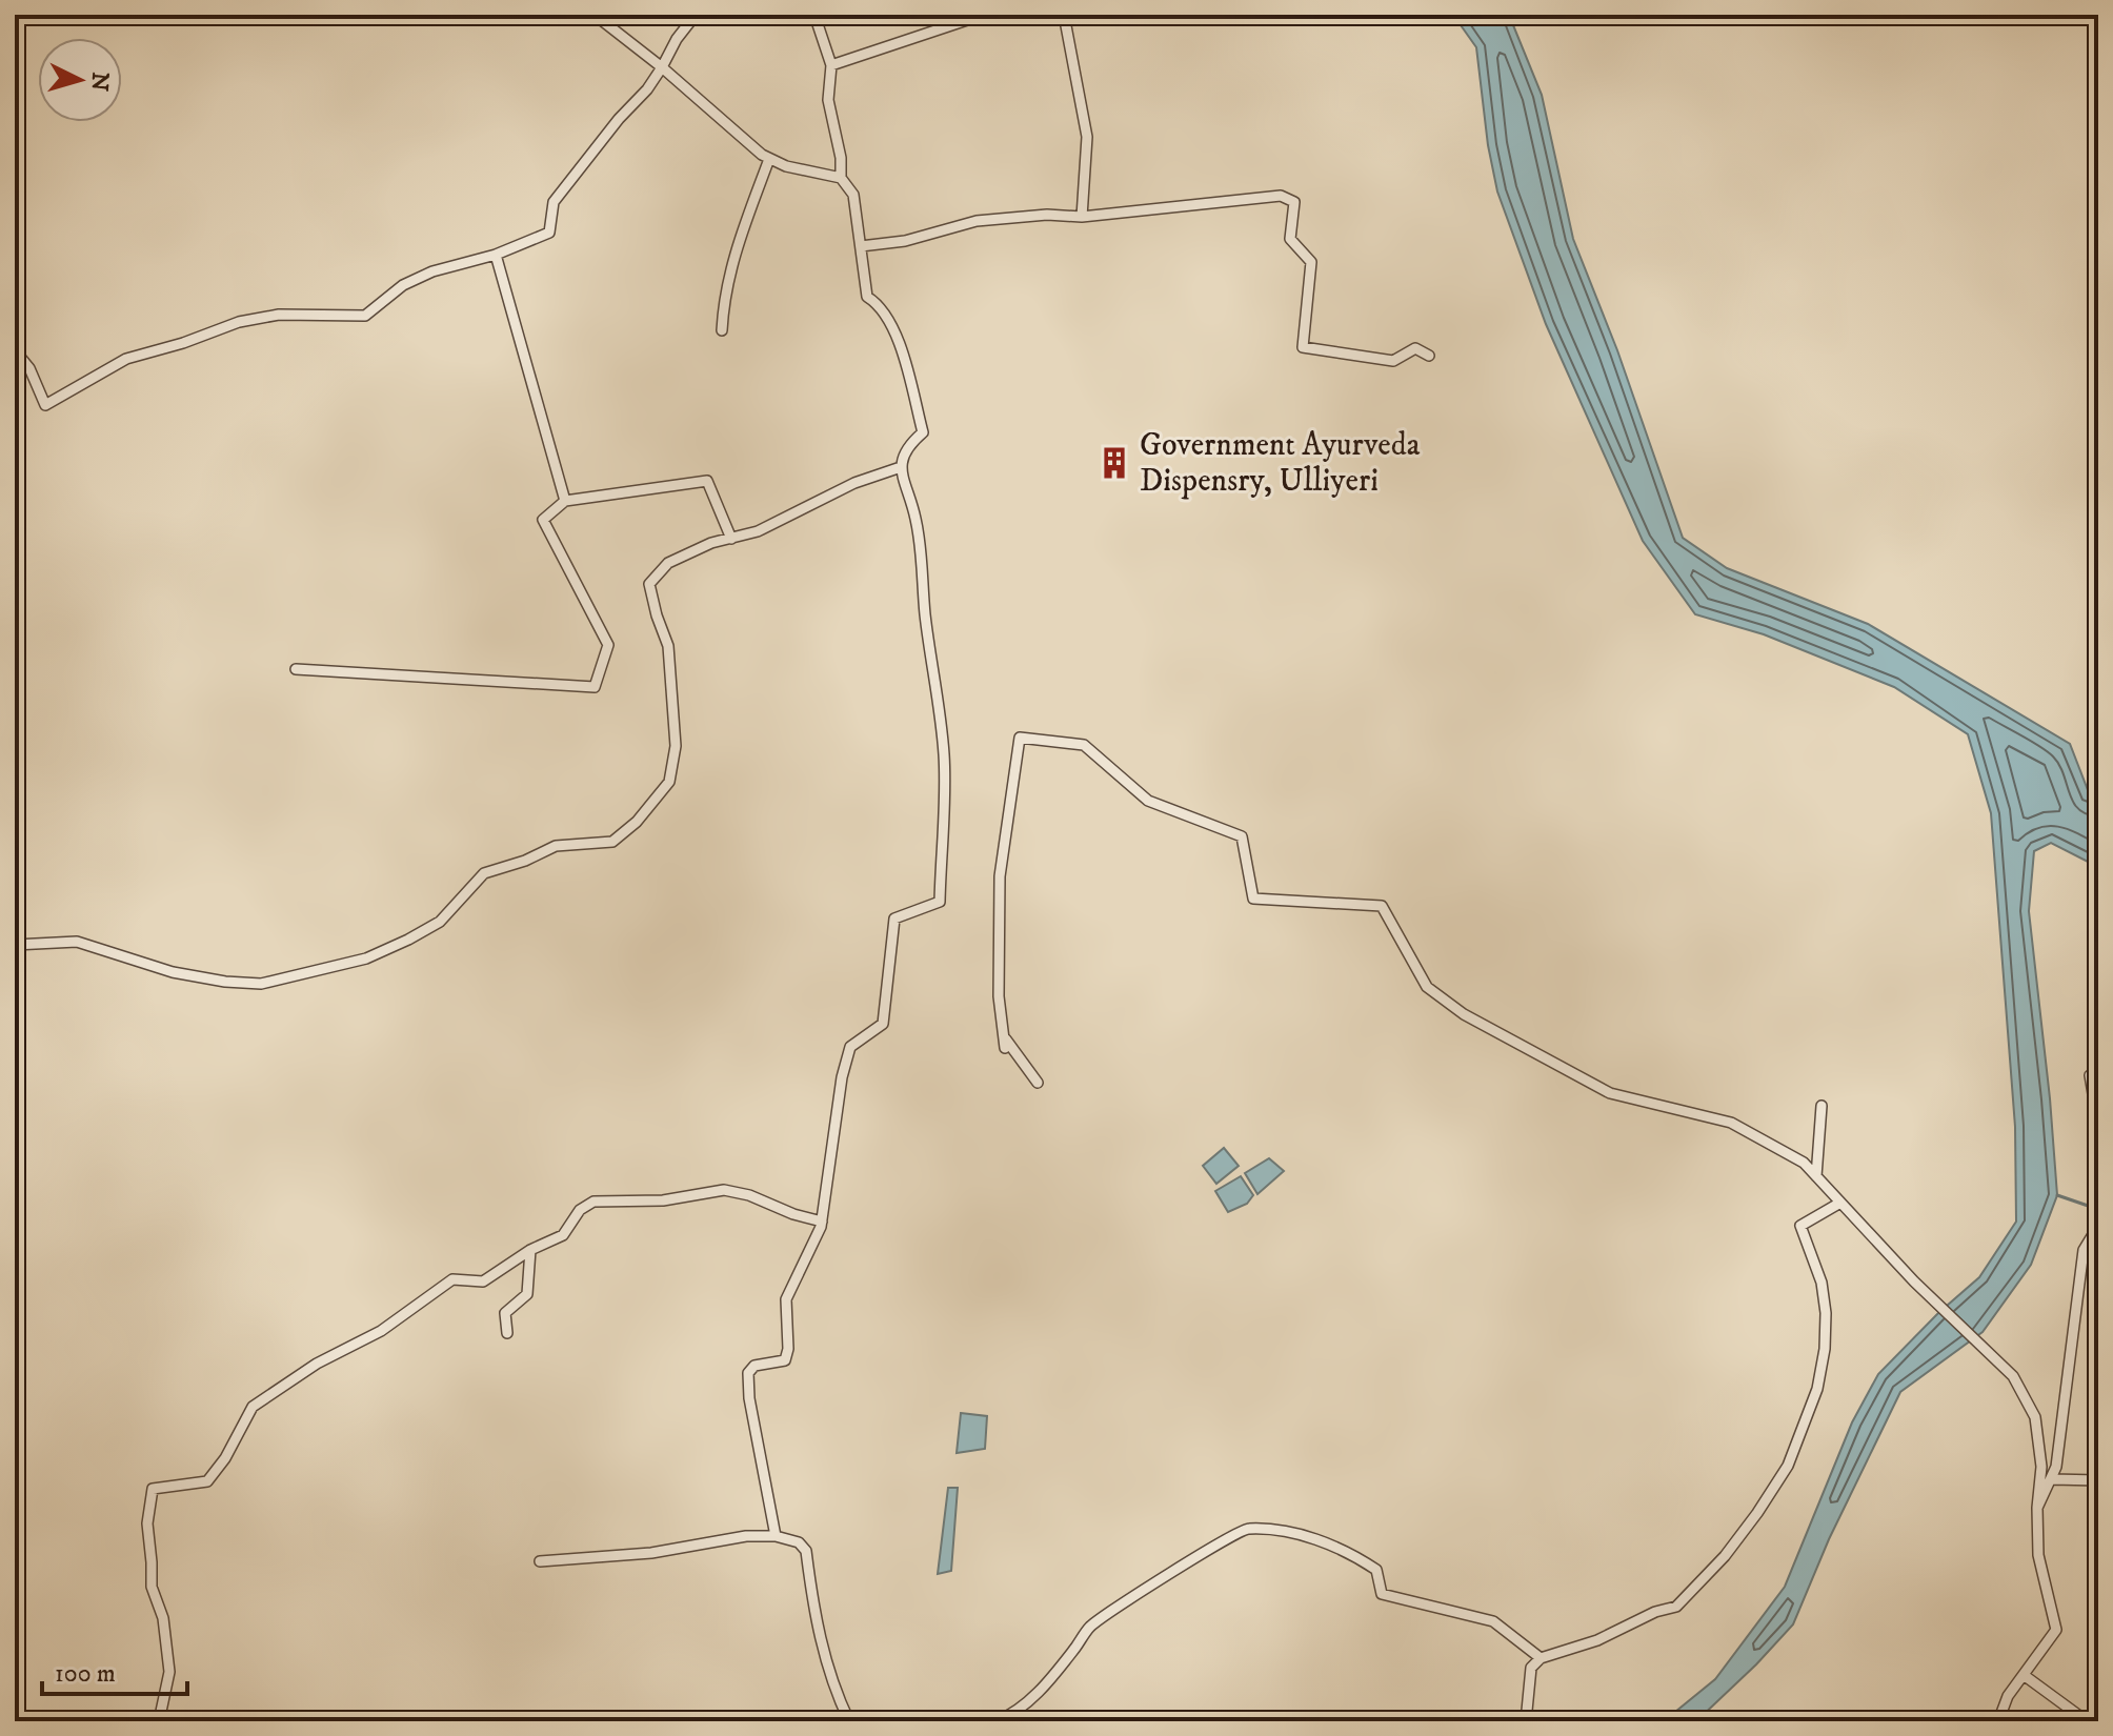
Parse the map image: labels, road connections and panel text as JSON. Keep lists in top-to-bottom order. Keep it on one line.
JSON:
{"places":{"building":["Government Ayurveda Dispensry, Ulliyeri"]},"scale_bar":"100 m","north":"right"}
